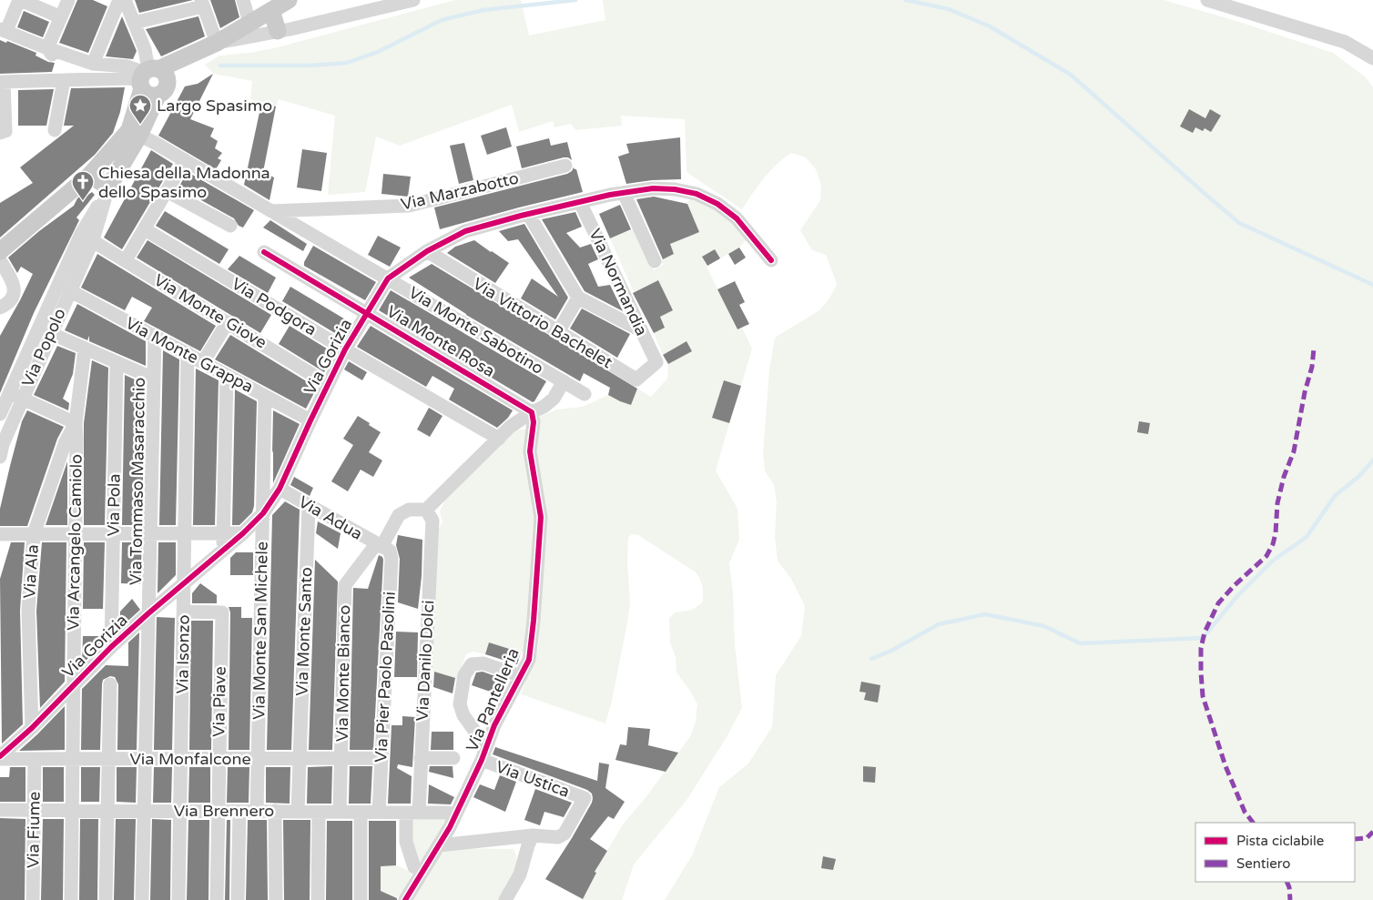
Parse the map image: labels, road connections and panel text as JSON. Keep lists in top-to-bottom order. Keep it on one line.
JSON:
{"streets":{"street":["Via Marzabotto","Via Normandia","Via Podgora","Via Monte Giove","Via Vittorio Bachelet","Via Monte Sabotino","Via Monte Rosa","Via Popolo","Via Monte Grappa","Via Gorizia","Via Tommaso Masaracchio","Via Pola","Via Adua","Via Arcangelo Camiolo","Via Ala","Via Monte San Michele","Via Monte Santo","Via Isonzo","Via Danilo Dolci","Via Monte Bianco","Via Pier Paolo Pasolini","Via Pantelleria","Via Piave","Via Monfalcone","Via Ustica","Via Brennero","Via Fiume"]},"crossings":[["Via Marzabotto","Via Monte Sabotino"],["Via Normandia","Via Vittorio Bachelet"],["Via Normandia","Via Gorizia"],["Via Podgora","Via Gorizia"],["Via Monte Giove","Via Popolo"],["Via Monte Giove","Via Gorizia"],["Via Vittorio Bachelet","Via Gorizia"],["Via Monte Sabotino","Via Gorizia"],["Via Monte Rosa","Via Gorizia"],["Via Monte Rosa","Via Pantelleria"],["Via Popolo","Via Monte Grappa"],["Via Monte Grappa","Via Gorizia"],["Via Monte Grappa","Via Tommaso Masaracchio"],["Via Monte Grappa","Via Monte San Michele"],["Via Monte Grappa","Via Isonzo"],["Via Gorizia","Via Tommaso Masaracchio"],["Via Gorizia","Via Pola"],["Via Gorizia","Via Adua"],["Via Gorizia","Via Arcangelo Camiolo"],["Via Gorizia","Via Ala"],["Via Gorizia","Via Monte San Michele"],["Via Gorizia","Via Isonzo"],["Via Gorizia","Via Monfalcone"],["Via Tommaso Masaracchio","Via Monfalcone"],["Via Tommaso Masaracchio","Via Brennero"],["Via Adua","Via Monte Santo"],["Via Adua","Via Monte Bianco"],["Via Adua","Via Pier Paolo Pasolini"],["Via Arcangelo Camiolo","Via Ala"],["Via Arcangelo Camiolo","Via Monfalcone"],["Via Arcangelo Camiolo","Via Brennero"],["Via Monte San Michele","Via Monfalcone"],["Via Monte San Michele","Via Brennero"],["Via Monte Santo","Via Monfalcone"],["Via Monte Santo","Via Brennero"],["Via Isonzo","Via Piave"],["Via Isonzo","Via Monfalcone"],["Via Isonzo","Via Brennero"],["Via Danilo Dolci","Via Monte Bianco"],["Via Danilo Dolci","Via Pantelleria"],["Via Danilo Dolci","Via Brennero"],["Via Monte Bianco","Via Pier Paolo Pasolini"],["Via Monte Bianco","Via Monfalcone"],["Via Monte Bianco","Via Brennero"],["Via Pier Paolo Pasolini","Via Monfalcone"],["Via Pier Paolo Pasolini","Via Brennero"],["Via Pantelleria","Via Ustica"],["Via Piave","Via Monfalcone"],["Via Piave","Via Brennero"],["Via Monfalcone","Via Fiume"],["Via Brennero","Via Fiume"]],"places":{"place":["Largo Spasimo"],"church":["Chiesa della Madonna dello Spasimo"]},"legend":["Pista ciclabile","Sentiero"]}
